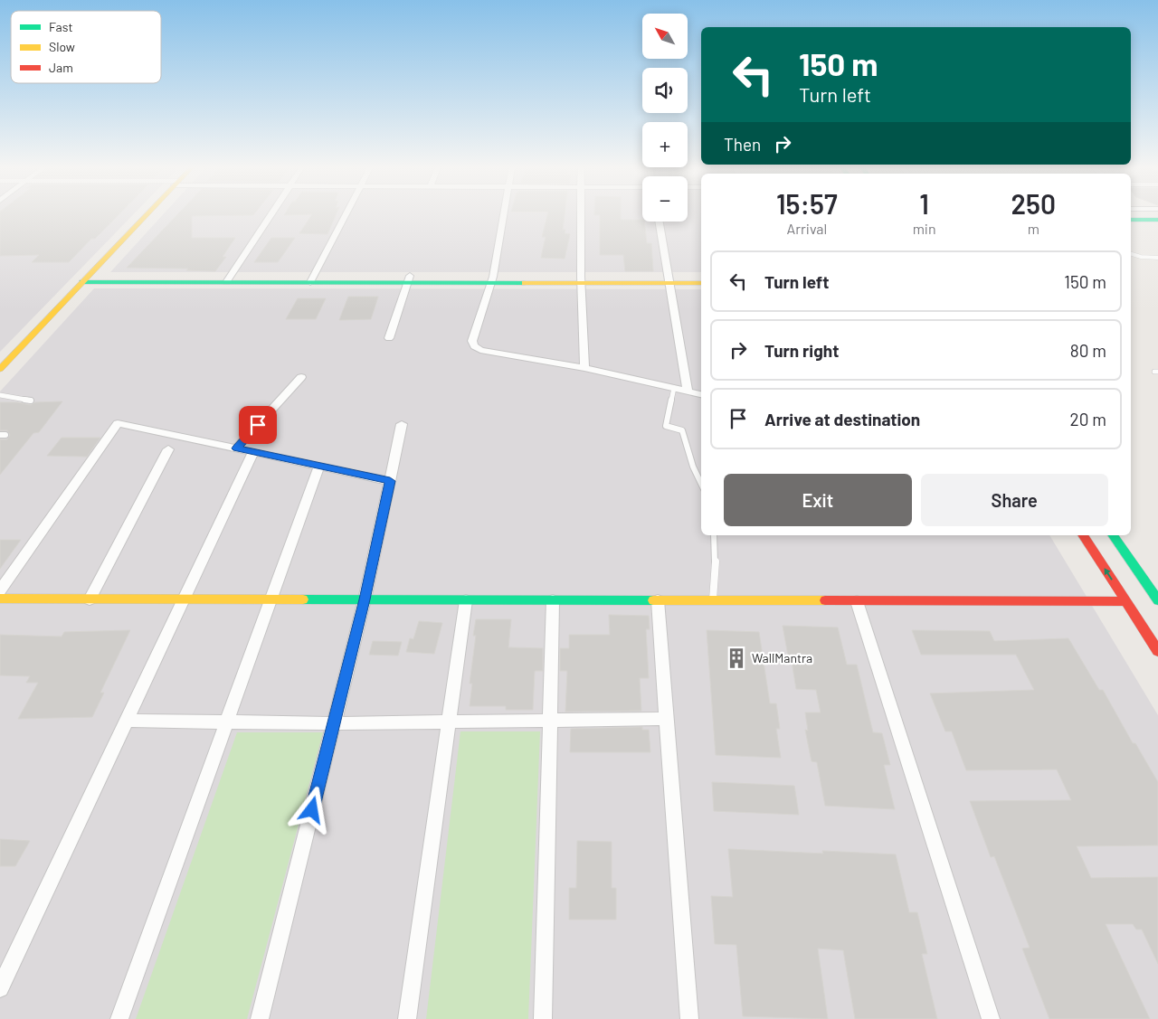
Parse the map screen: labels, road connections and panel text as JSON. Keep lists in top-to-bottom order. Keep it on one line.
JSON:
{"places":{"building":["WallMantra"]},"legend":["Fast","Slow","Jam"],"north":"top left","page":{"map_buttons":["+","−"],"turn":["150 m","Turn left"],"then":"Then","eta":["15:57","Arrival","1","min","250","m"],"list":[{"name":"Turn left","value":"150 m"},{"name":"Turn right","value":"80 m"},{"name":"Arrive at destination","value":"20 m"}],"buttons":["Exit","Share"]}}
